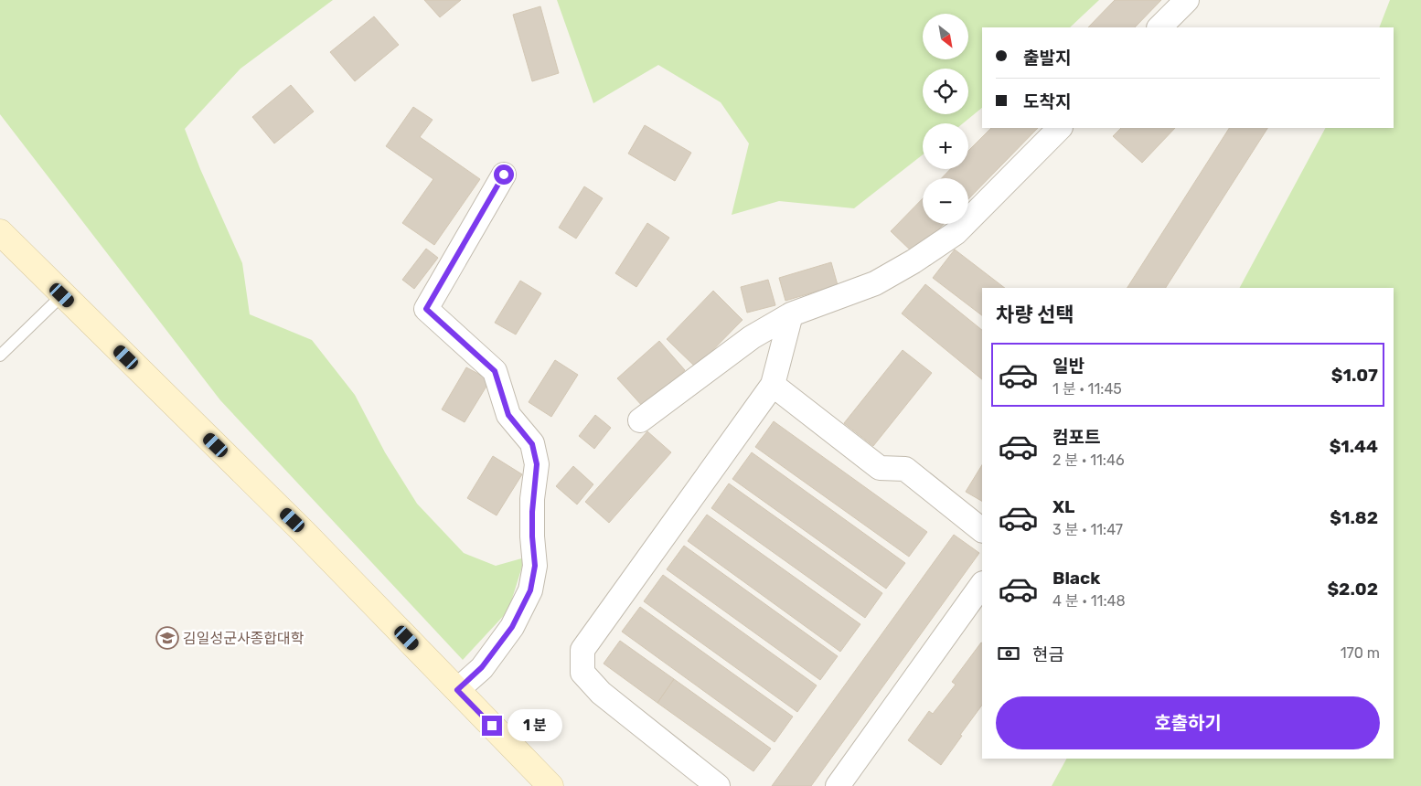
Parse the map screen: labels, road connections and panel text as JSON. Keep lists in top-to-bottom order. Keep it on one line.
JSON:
{"places":{"school or university":["김일성군사종합대학"]},"north":"bottom right","page":{"map_buttons":["+","−"],"banner":["출발지","도착지"],"heading":"차량 선택","list":[{"name":"일반","note":"1 분 · 11:45","value":"$1.07"},{"name":"컴포트","note":"2 분 · 11:46","value":"$1.44"},{"name":"XL","note":"3 분 · 11:47","value":"$1.82"},{"name":"Black","note":"4 분 · 11:48","value":"$2.02"}],"pay":["현금","170 m"],"buttons":"호출하기","bubble":"1 분"}}
